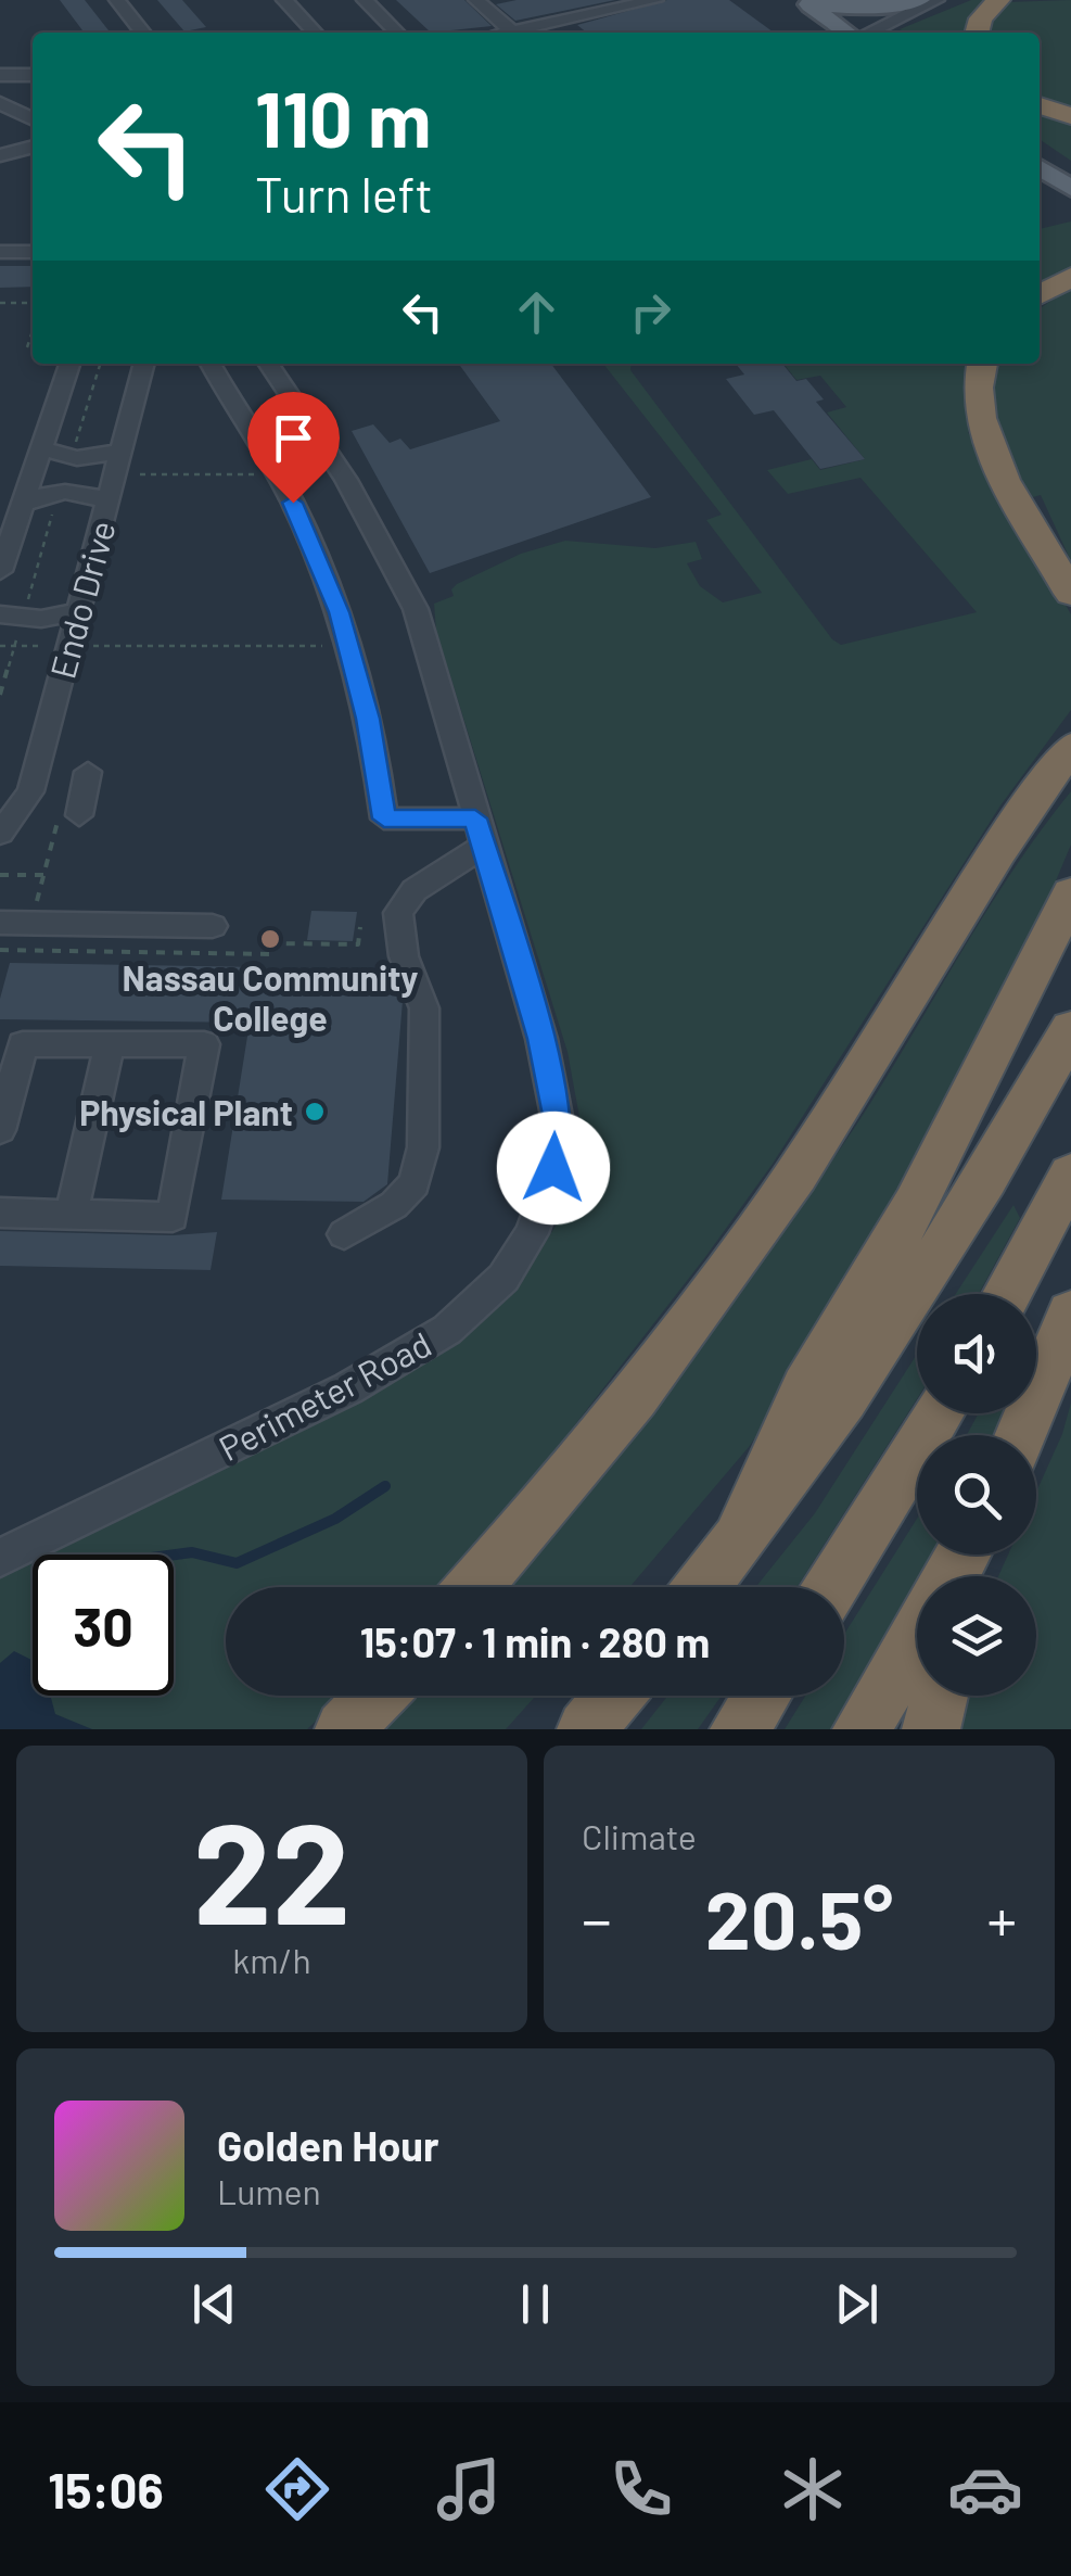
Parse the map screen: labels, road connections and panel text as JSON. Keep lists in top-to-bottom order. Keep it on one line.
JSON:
{"streets":{"street":["Endo Drive","Perimeter Road"]},"places":["Nassau Community College","Physical Plant"],"page":{"turn":["110 m","Turn left"],"limit":"30","trip":"15:07 · 1 min · 280 m","tile":[["22","km/h"],"Climate"],"heat":["−","20.5°","+"],"song":["Golden Hour","Lumen"],"tabs":"15:06"}}
